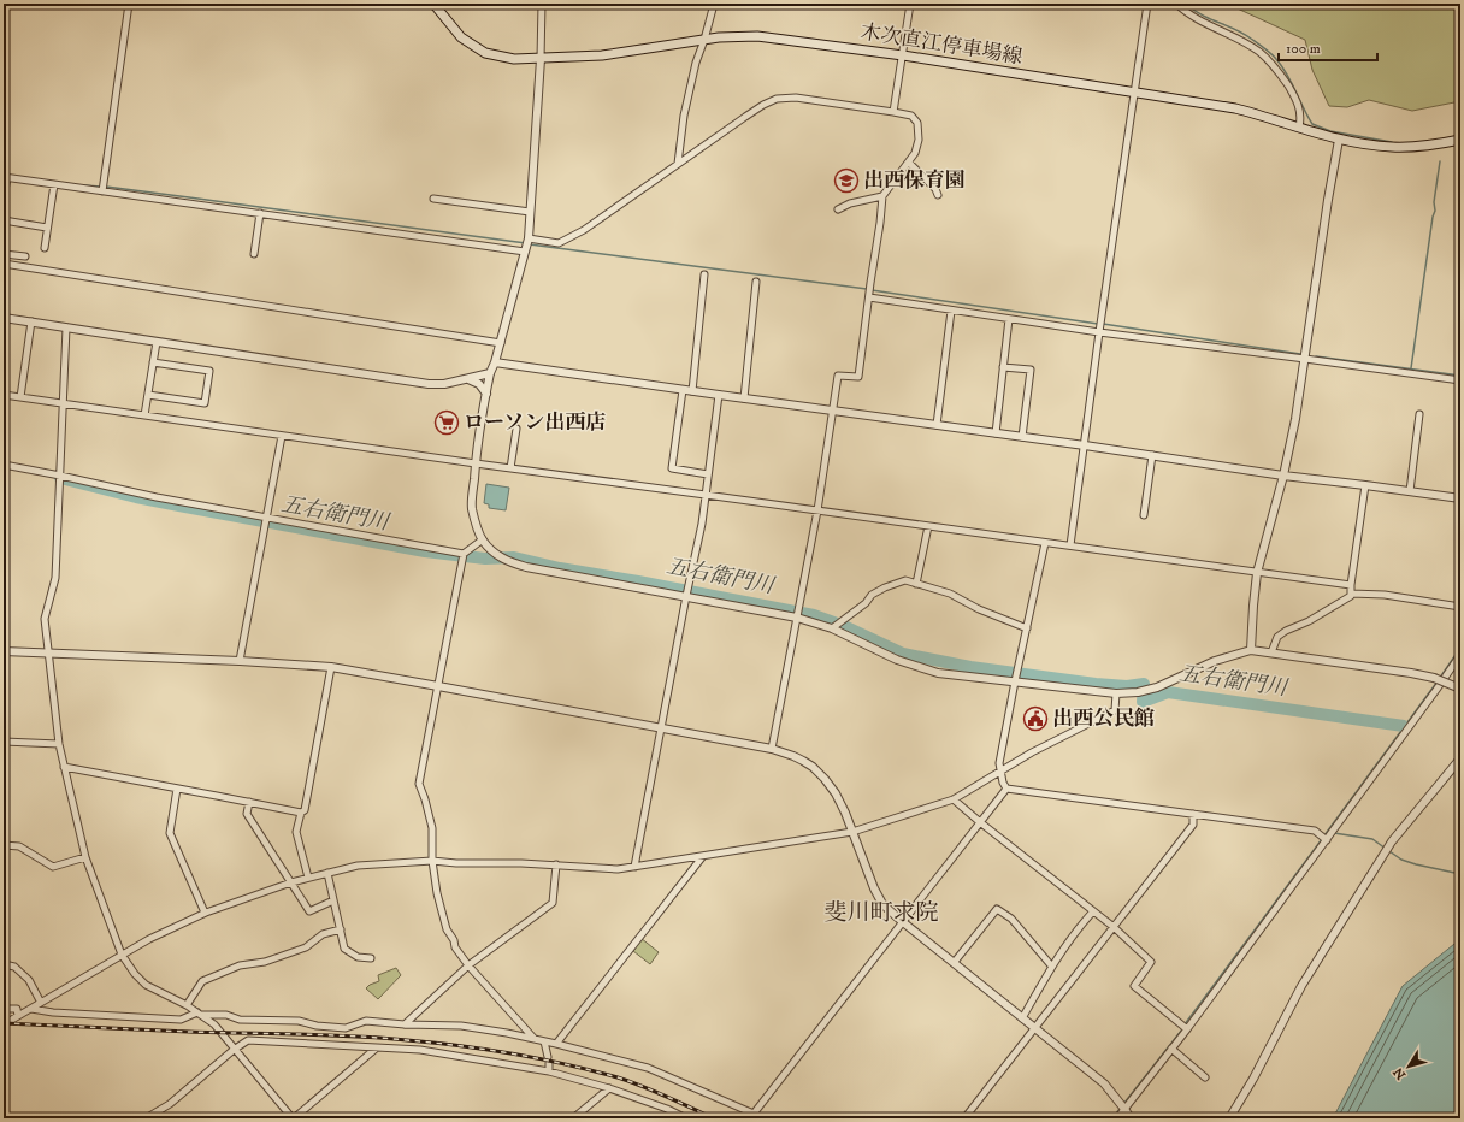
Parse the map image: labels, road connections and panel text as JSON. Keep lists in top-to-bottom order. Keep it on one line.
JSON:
{"streets":{"main road":["木次直江停車場線"]},"districts":["斐川町求院"],"water":["五右衛門川"],"places":{"school or university":["出西保育園"],"supermarket":["ローソン出西店"],"public building":["出西公民館"]},"scale_bar":"100 m","north":"bottom left"}
